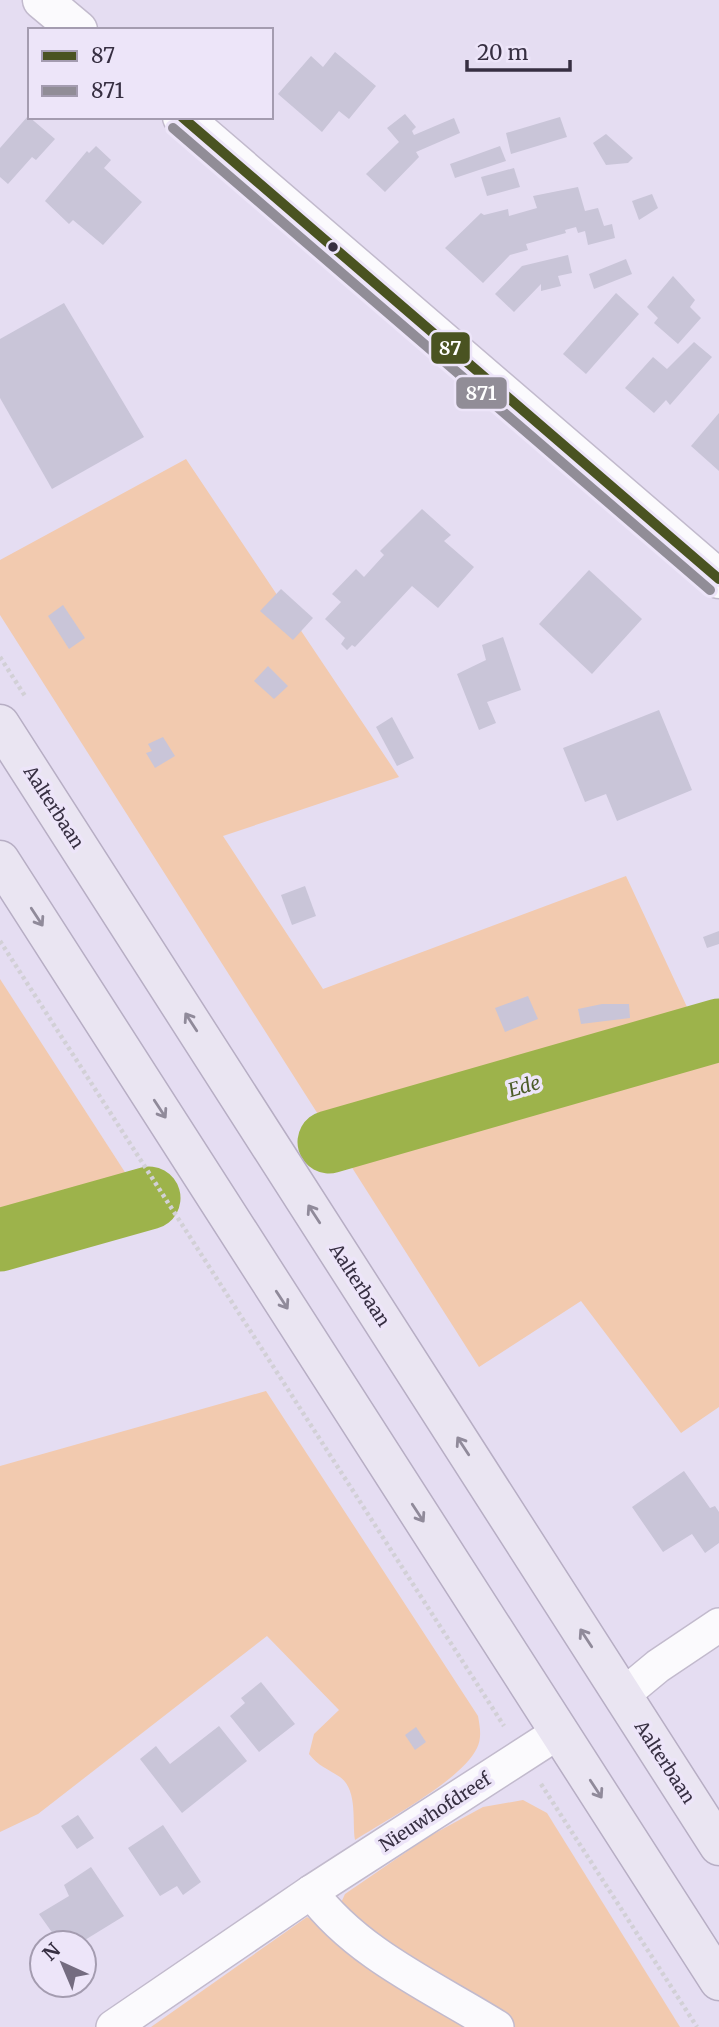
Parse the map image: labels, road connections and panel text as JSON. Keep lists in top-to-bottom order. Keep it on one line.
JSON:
{"streets":{"highway":["Aalterbaan"],"street":["Nieuwhofdreef"]},"water":["Ede"],"lines":["transit line 87","transit line 871"],"legend":["87","871"],"scale_bar":"20 m","north":"top left"}
